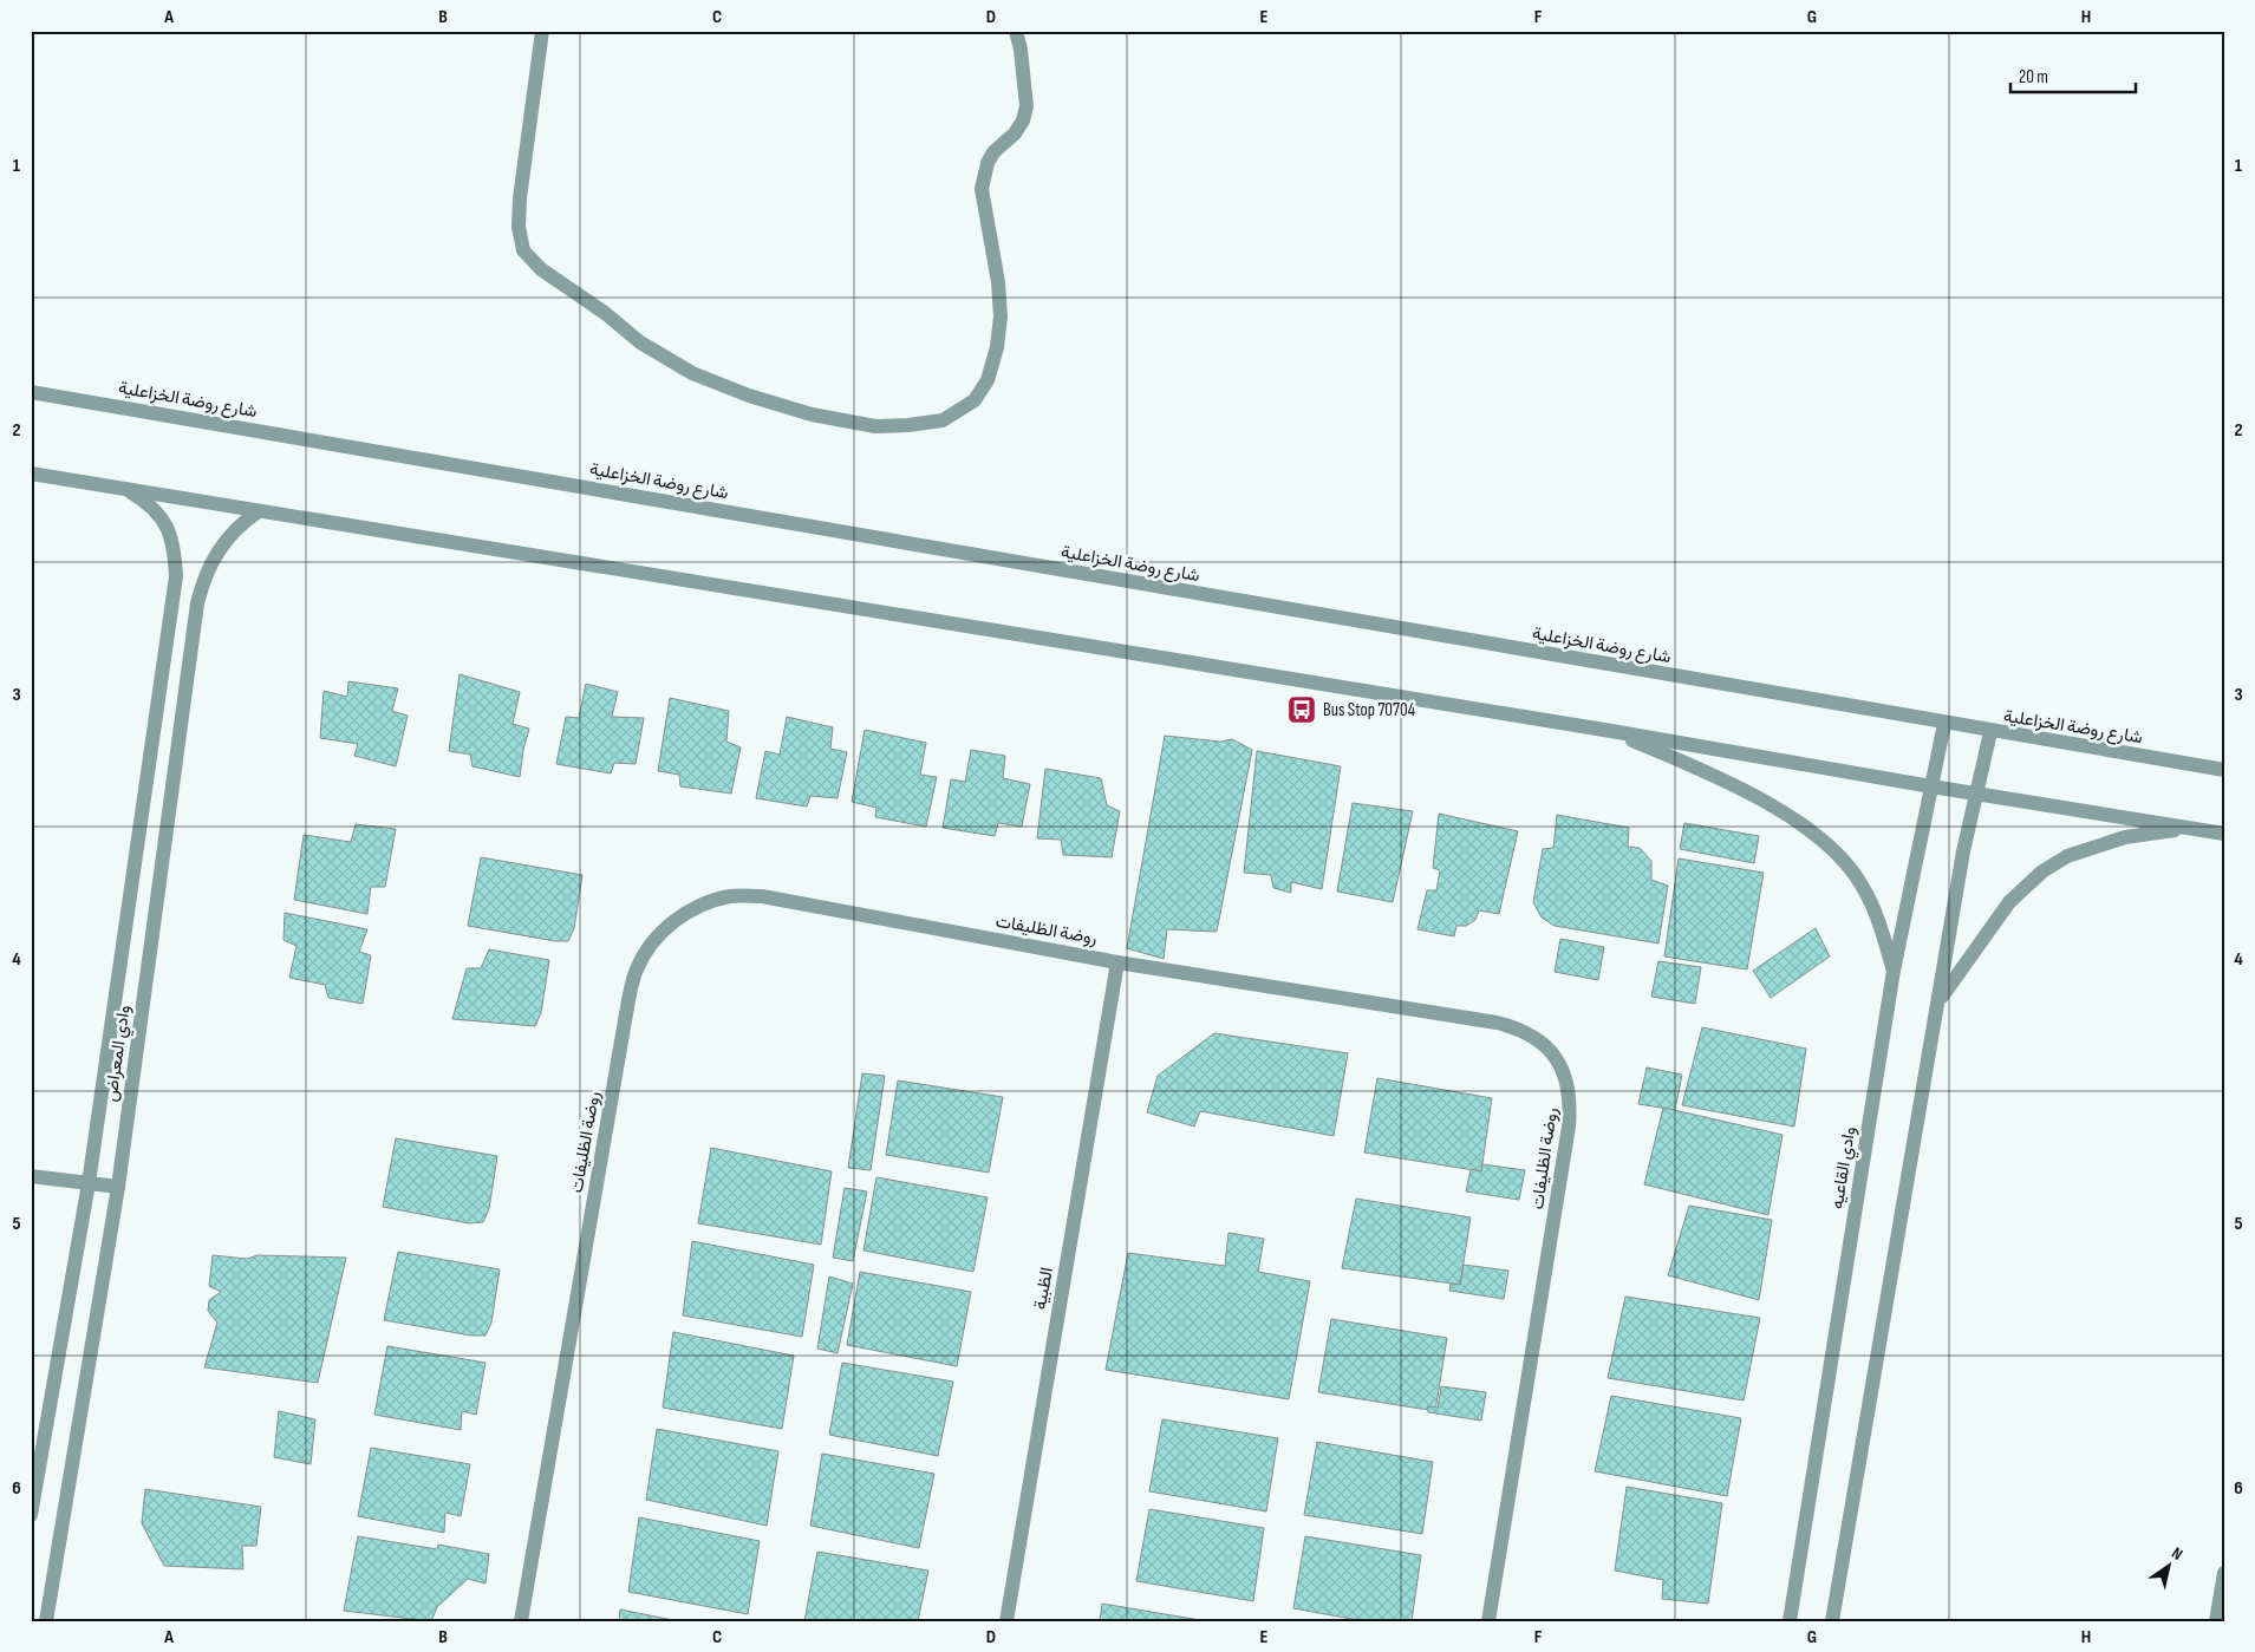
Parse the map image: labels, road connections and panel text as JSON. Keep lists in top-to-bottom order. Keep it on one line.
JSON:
{"streets":{"street":["شارع روضة الخزاعلية","روضة الظليفات","وادي المعراض","وادي القاعيه","الظبية"]},"crossings":[["شارع روضة الخزاعلية","وادي القاعيه"],["روضة الظليفات","الظبية"]],"places":{"bus stop":["Bus Stop 70704"]},"scale_bar":"20 m","north":"top right","grid":{"columns":["A","B","C","D","E","F","G","H"],"rows":["1","2","3","4","5","6"]}}
